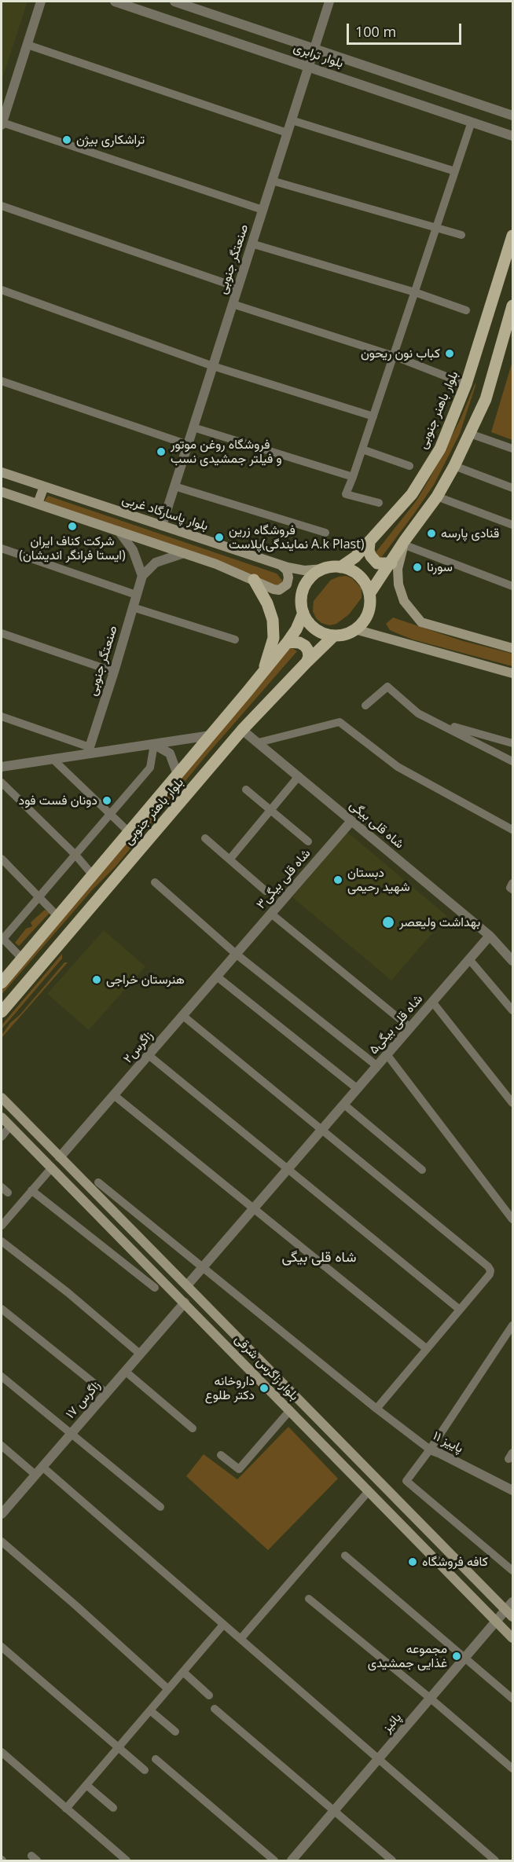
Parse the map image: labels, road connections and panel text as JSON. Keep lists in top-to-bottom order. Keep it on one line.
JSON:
{"streets":{"main road":["بلوار باهنر جنوبی","بلوار پاسارگاد غربی","بلوار زاگرس شرقی"],"street":["بلوار ترابری","صنعتگر جنوبی","شاه قلی بیگی","شاه قلی بیگی۳","شاه قلی بیگی۵","زاگرس۲","زاگرس ۱۷","پاییز ۱۱","پائیز"]},"crossings":[["بلوار ترابری","صنعتگر جنوبی"],["صنعتگر جنوبی","بلوار پاسارگاد غربی"],["بلوار باهنر جنوبی","بلوار پاسارگاد غربی"],["بلوار باهنر جنوبی","شاه قلی بیگی"],["شاه قلی بیگی","شاه قلی بیگی۳"],["شاه قلی بیگی","شاه قلی بیگی۵"],["شاه قلی بیگی۳","زاگرس۲"],["شاه قلی بیگی۵","بلوار زاگرس شرقی"],["شاه قلی بیگی۵","پاییز ۱۱"],["زاگرس۲","بلوار زاگرس شرقی"],["بلوار زاگرس شرقی","زاگرس ۱۷"],["بلوار زاگرس شرقی","پائیز"]],"districts":["شاه قلی بیگی"],"places":["تراشکاری بیژن","کباب نون ریحون","فروشگاه روغن موتور و فیلتر جمشیدی نسب","شرکت کناف ایران (ایستا فرانگر اندیشان)","قنادی پارسه","فروشگاه زرین پلاست(نمایندگی A.k Plast)","سورنا","دونان فست فود","دبستان شهید رحیمی","بهداشت ولیعصر","هنرستان خراجی","داروخانه دکتر طلوع","کافه فروشگاه","مجموعه غذایی جمشیدی"],"scale_bar":"100 m"}
